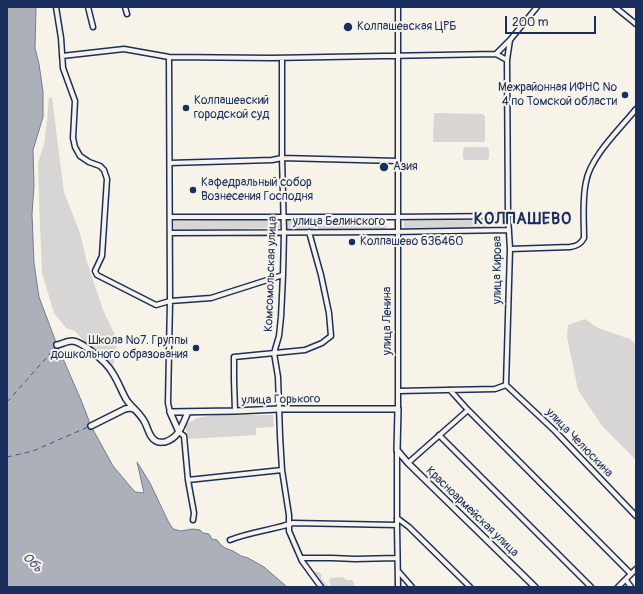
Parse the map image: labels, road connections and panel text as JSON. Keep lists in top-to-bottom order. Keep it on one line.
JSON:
{"streets":{"main road":["улица Ленина","улица Горького","Красноармейская улица"],"street":["улица Белинского","улица Кирова","Комсомольская улица","улица Челюскина"]},"crossings":[["улица Белинского","улица Кирова"],["улица Белинского","Комсомольская улица"],["улица Белинского","улица Ленина"],["улица Кирова","улица Челюскина"],["Комсомольская улица","улица Горького"],["улица Ленина","улица Горького"],["улица Ленина","Красноармейская улица"]],"districts":["КОЛПАШЕВО"],"water":["Обь"],"places":["Колпашевская ЦРБ","Межрайонная ИФНС № 4 по Томской области","Колпашевский городской суд","Азия","Кафедральный собор Вознесения Господня","Колпашево 636460","Школа №7. Группы дошкольного образования"],"scale_bar":"200 m"}
